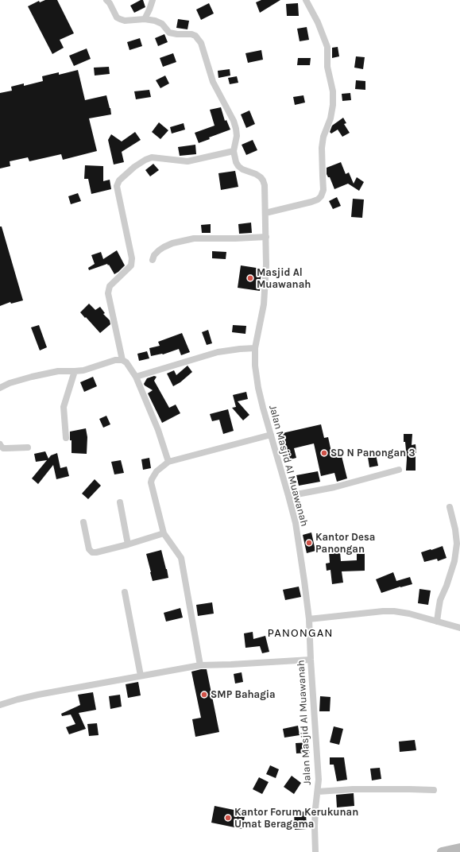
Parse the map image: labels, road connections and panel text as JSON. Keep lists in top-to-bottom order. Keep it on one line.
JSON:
{"streets":{"street":["Jalan Masjid Al Muawanah"]},"districts":["PANONGAN"],"places":["Masjid Al Muawanah","SD N Panongan 3","Kantor Desa Panongan","SMP Bahagia","Kantor Forum Kerukunan Umat Beragama"]}
